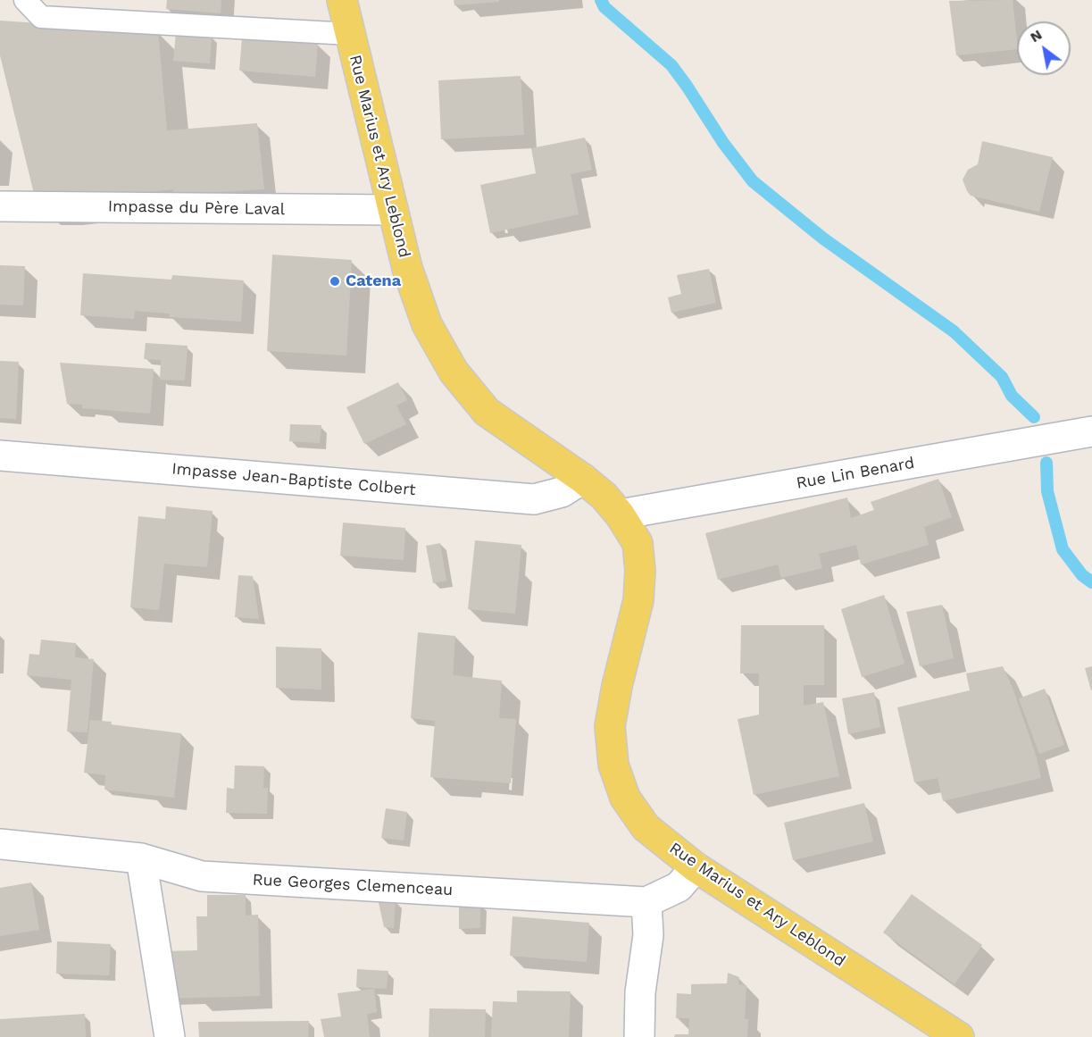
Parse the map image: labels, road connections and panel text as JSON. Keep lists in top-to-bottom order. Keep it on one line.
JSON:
{"streets":{"main road":["Rue Marius et Ary Leblond"],"street":["Impasse du Père Laval","Rue Lin Benard","Impasse Jean-Baptiste Colbert","Rue Georges Clemenceau"]},"crossings":[["Rue Marius et Ary Leblond","Impasse du Père Laval"],["Rue Marius et Ary Leblond","Rue Lin Benard"],["Rue Marius et Ary Leblond","Impasse Jean-Baptiste Colbert"],["Rue Marius et Ary Leblond","Rue Georges Clemenceau"]],"places":["Catena"],"north":"top left"}
